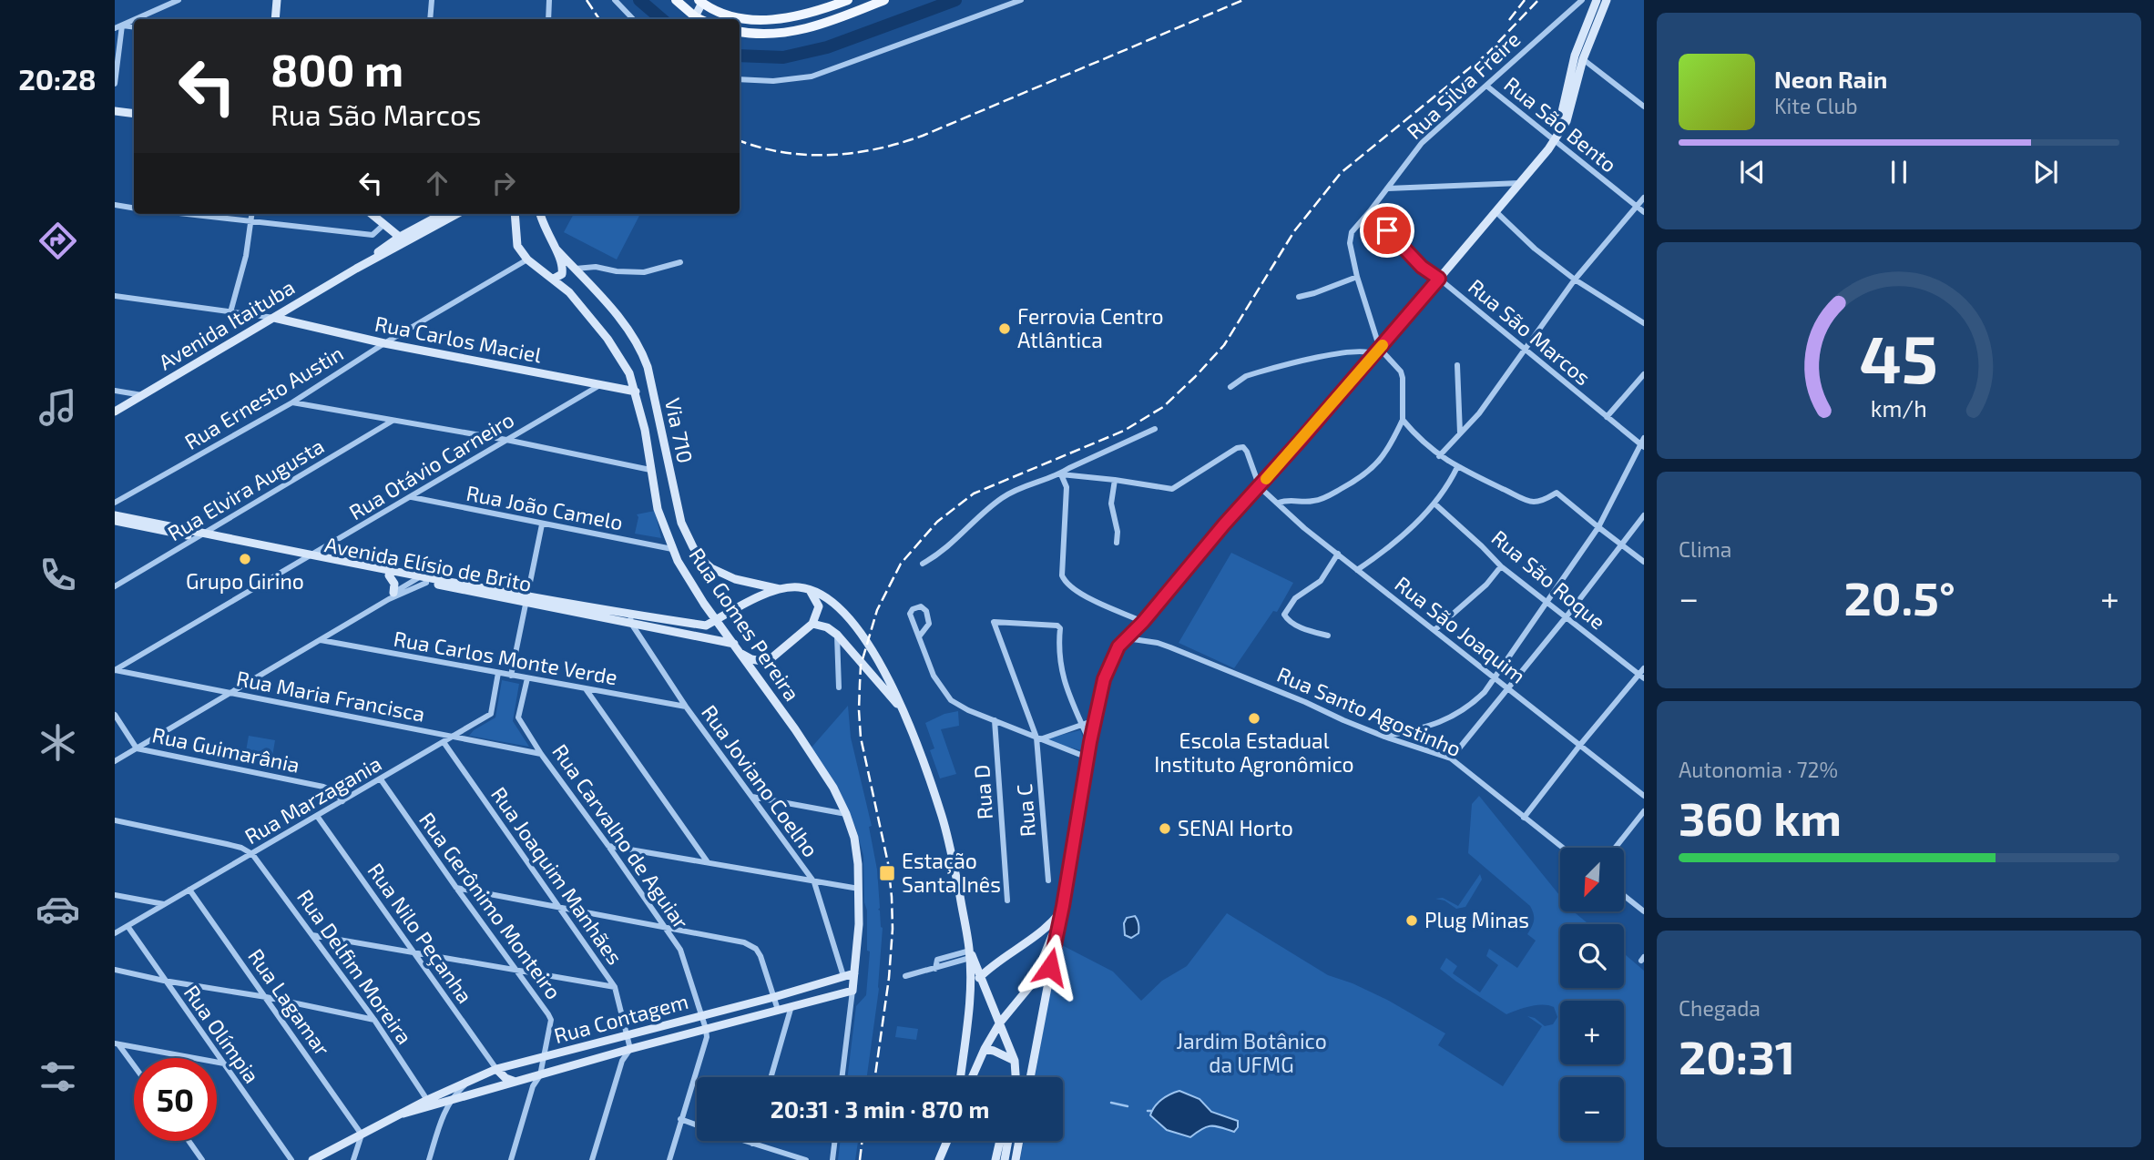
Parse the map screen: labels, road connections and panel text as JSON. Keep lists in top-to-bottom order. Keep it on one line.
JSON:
{"streets":{"main road":["Avenida Itaituba","Rua Carlos Maciel","Via 710","Avenida Elísio de Brito","Rua Gomes Pereira","Rua Contagem"],"street":["Rua Silva Freire","Rua São Bento","Rua São Marcos","Rua Ernesto Austin","Rua Otávio Carneiro","Rua Elvira Augusta","Rua João Camelo","Rua São Roque","Rua São Joaquim","Rua Carlos Monte Verde","Rua Maria Francisca","Rua Santo Agostinho","Rua Guimarânia","Rua Joviano Coelho","Rua D","Rua Marzagania","Rua C","Rua Carvalho de Aguiar","Rua Joaquim Manhães","Rua Gerônimo Monteiro","Rua Nilo Peçanha","Rua Delfim Moreira","Rua Lagamar","Rua Olímpia"]},"crossings":[["Rua Silva Freire","Rua São Bento"],["Rua Silva Freire","Rua São Marcos"],["Avenida Itaituba","Rua Carlos Maciel"],["Rua Carlos Maciel","Rua Ernesto Austin"],["Rua Carlos Maciel","Rua Otávio Carneiro"],["Rua Carlos Maciel","Rua Gomes Pereira"],["Rua Ernesto Austin","Rua Gomes Pereira"],["Rua Otávio Carneiro","Rua João Camelo"],["Rua Otávio Carneiro","Avenida Elísio de Brito"],["Rua Otávio Carneiro","Rua Maria Francisca"],["Rua Elvira Augusta","Avenida Elísio de Brito"],["Rua João Camelo","Rua Gomes Pereira"],["Avenida Elísio de Brito","Rua Gomes Pereira"],["Avenida Elísio de Brito","Rua Joviano Coelho"],["Rua Gomes Pereira","Rua Contagem"],["Rua Carlos Monte Verde","Rua Joviano Coelho"],["Rua Carlos Monte Verde","Rua Marzagania"],["Rua Carlos Monte Verde","Rua Carvalho de Aguiar"],["Rua Maria Francisca","Rua Marzagania"],["Rua Maria Francisca","Rua Carvalho de Aguiar"],["Rua Guimarânia","Rua Marzagania"],["Rua Joviano Coelho","Rua Contagem"],["Rua Marzagania","Rua Joaquim Manhães"],["Rua Marzagania","Rua Gerônimo Monteiro"],["Rua Marzagania","Rua Nilo Peçanha"],["Rua Marzagania","Rua Delfim Moreira"],["Rua Marzagania","Rua Lagamar"],["Rua Marzagania","Rua Olímpia"],["Rua Carvalho de Aguiar","Rua Contagem"],["Rua Joaquim Manhães","Rua Contagem"],["Rua Gerônimo Monteiro","Rua Contagem"],["Rua Nilo Peçanha","Rua Contagem"],["Rua Delfim Moreira","Rua Contagem"],["Rua Lagamar","Rua Contagem"]],"parks":["Jardim Botânico da UFMG"],"places":{"other":["Ferrovia Centro Atlântica","Grupo Girino","Escola Estadual Instituto Agronômico","SENAI Horto","Plug Minas"],"transit":["Estação Santa Inês"]},"north":"bottom left","page":{"tabs":"20:28","turn":["800 m","Rua São Marcos"],"song":["Neon Rain","Kite Club"],"tile":["Clima",["Autonomia · 72%","360 km"],["Chegada","20:31"]],"heat":["−","20.5°","+"],"map_buttons":["+","−"],"limit":"50","trip":"20:31 · 3 min · 870 m","gauge":["45","km/h"]}}
